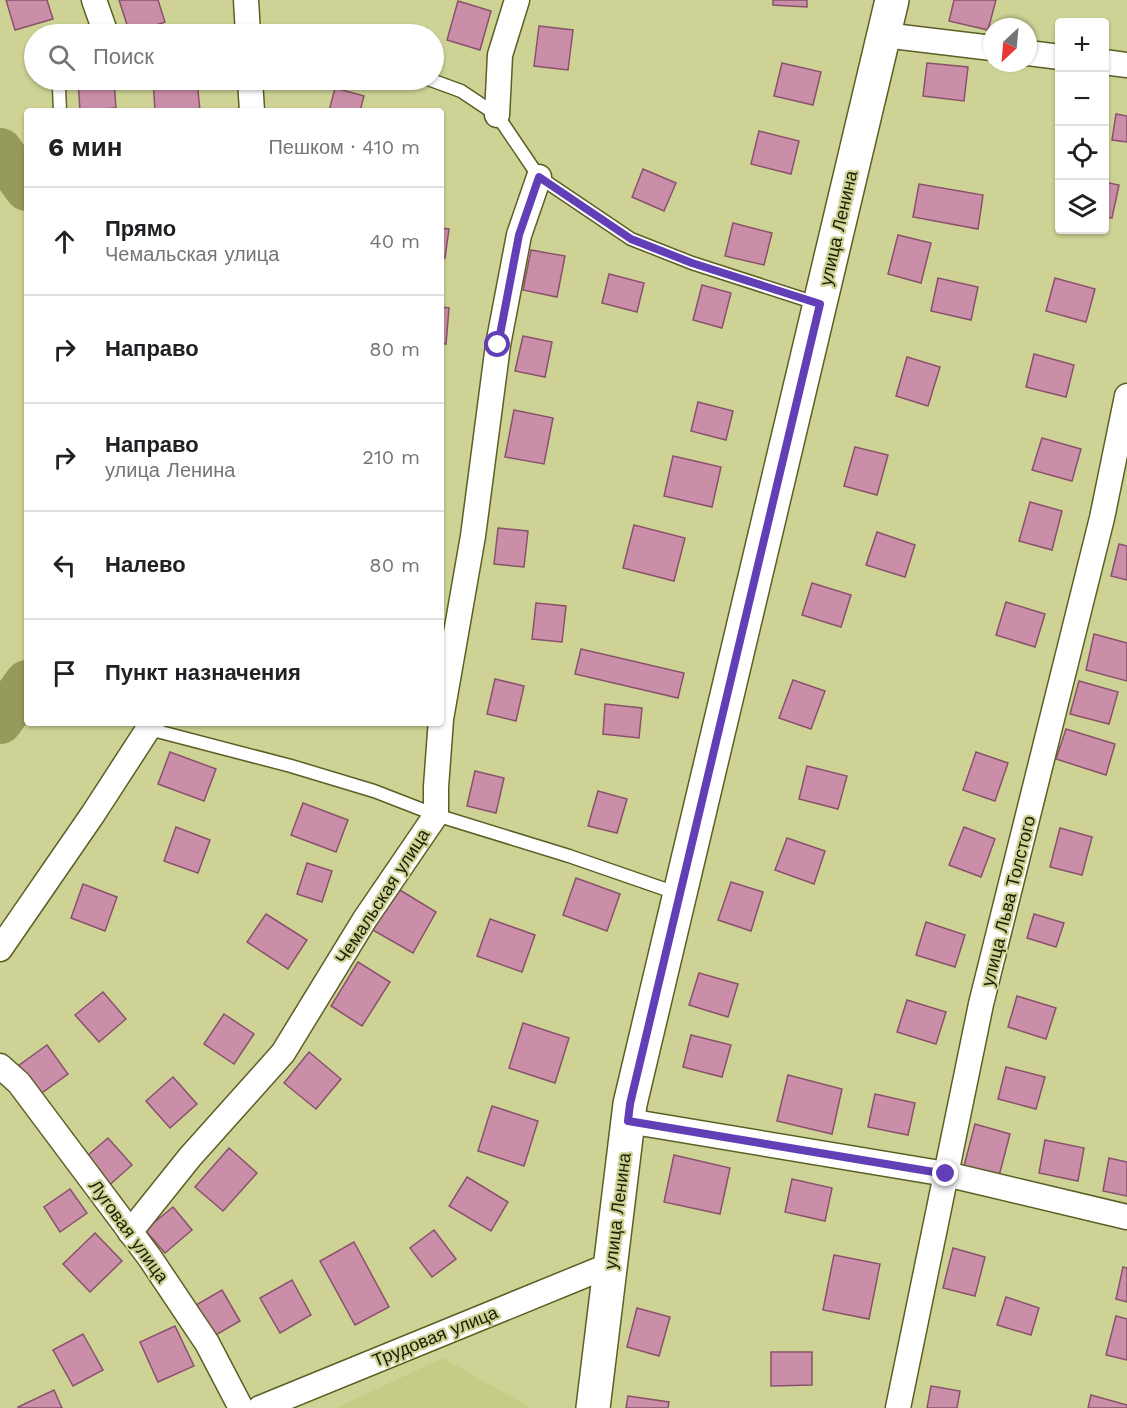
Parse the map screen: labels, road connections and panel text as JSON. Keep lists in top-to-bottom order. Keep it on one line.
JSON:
{"streets":{"street":["улица Ленина","Чемальская улица","улица Льва Толстого","Луговая улица","Трудовая улица"]},"crossings":[["улица Ленина","Трудовая улица"],["Чемальская улица","Луговая улица"]],"north":"bottom left","page":{"map_buttons":["+","−"],"search":"Поиск","heading":["6 мин","Пешком · 410 m"],"list":[["Прямо","Чемальская улица","40 m"],["Направо","80 m"],["Направо","улица Ленина","210 m"],["Налево","80 m"],"Пункт назначения"]}}
